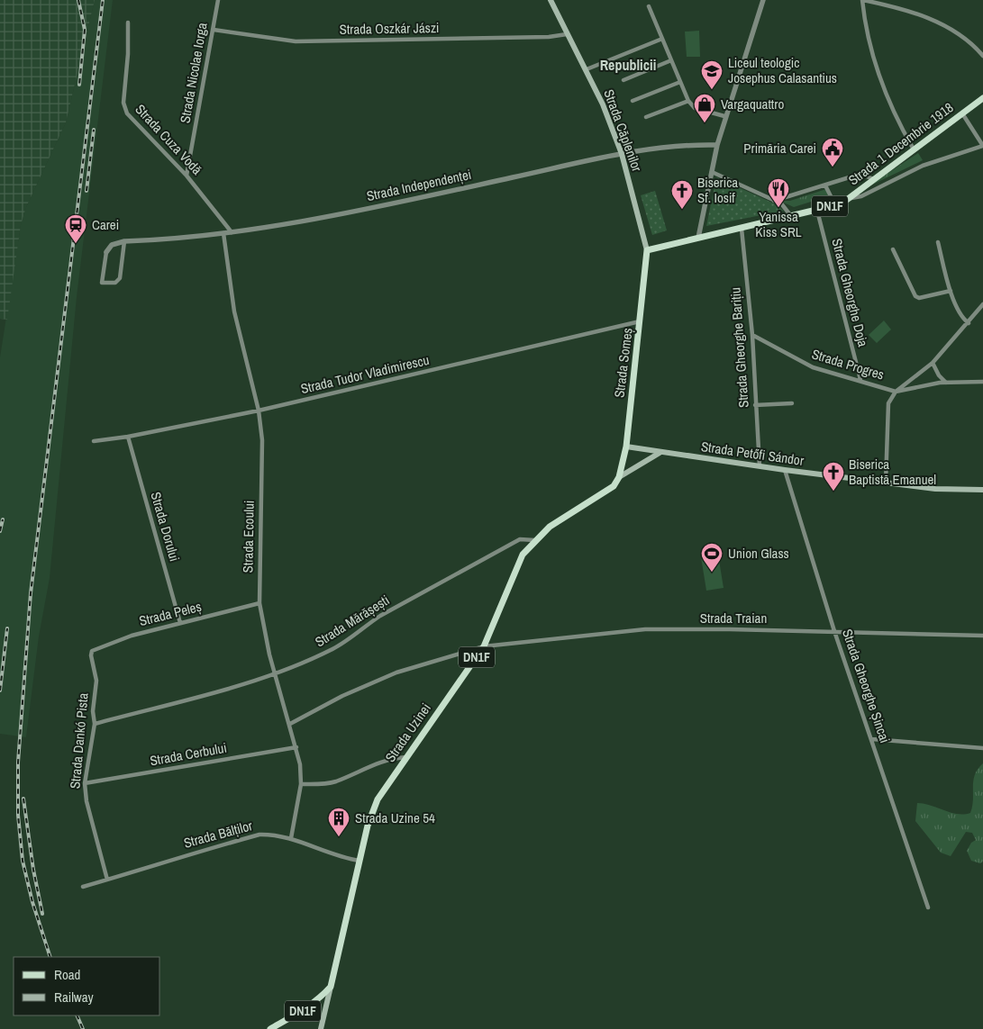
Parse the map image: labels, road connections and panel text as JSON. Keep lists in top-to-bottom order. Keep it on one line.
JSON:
{"streets":{"main road":["Strada Căplenilor","Strada 1 Decembrie 1918","DN1F","Strada Someș","Strada Petőfi Sándor","Strada Uzinei"],"street":["Strada Oszkár Jászi","Strada Nicolae Iorga","Strada Cuza Vodă","Strada Independenței","Strada Gheorghe Doja","Strada Gheorghe Barițiu","Strada Progres","Strada Tudor Vladimirescu","Strada Dorului","Strada Ecoului","Strada Peleș","Strada Traian","Strada Mărășești","Strada Gheorghe Șincai","Strada Dankó Pista","Strada Cerbului","Strada Bălților"]},"crossings":[["Strada Oszkár Jászi","Strada Nicolae Iorga"],["Strada Oszkár Jászi","Strada Căplenilor"],["Strada Nicolae Iorga","Strada Cuza Vodă"],["Strada Căplenilor","Strada 1 Decembrie 1918"],["Strada Căplenilor","Strada Independenței"],["Strada Căplenilor","Strada Someș"],["Strada Cuza Vodă","Strada Independenței"],["Strada 1 Decembrie 1918","Strada Gheorghe Doja"],["Strada 1 Decembrie 1918","Strada Gheorghe Barițiu"],["Strada 1 Decembrie 1918","Strada Someș"],["Strada Independenței","Strada Ecoului"],["DN1F","Strada Uzinei"],["Strada Gheorghe Doja","Strada Progres"],["Strada Gheorghe Barițiu","Strada Progres"],["Strada Gheorghe Barițiu","Strada Petőfi Sándor"],["Strada Someș","Strada Tudor Vladimirescu"],["Strada Someș","Strada Petőfi Sándor"],["Strada Someș","Strada Uzinei"],["Strada Tudor Vladimirescu","Strada Dorului"],["Strada Tudor Vladimirescu","Strada Ecoului"],["Strada Petőfi Sándor","Strada Gheorghe Șincai"],["Strada Dorului","Strada Peleș"],["Strada Ecoului","Strada Peleș"],["Strada Ecoului","Strada Traian"],["Strada Ecoului","Strada Mărășești"],["Strada Ecoului","Strada Cerbului"],["Strada Ecoului","Strada Bălților"],["Strada Peleș","Strada Dankó Pista"],["Strada Traian","Strada Gheorghe Șincai"],["Strada Traian","Strada Uzinei"],["Strada Mărășești","Strada Uzinei"],["Strada Mărășești","Strada Dankó Pista"],["Strada Uzinei","Strada Bălților"],["Strada Dankó Pista","Strada Cerbului"],["Strada Dankó Pista","Strada Bălților"]],"districts":["Republicii"],"places":{"school or university":["Liceul teologic Josephus Calasantius"],"shop":["Vargaquattro"],"public building":["Primăria Carei"],"restaurant":["Yanissa Kiss SRL"],"church":["Biserica Sf. Iosif","Biserica Baptistă Emanuel"],"station":["Carei"],"sports":["Union Glass"],"building":["Strada Uzine 54"]},"legend":["Road","Railway"]}
